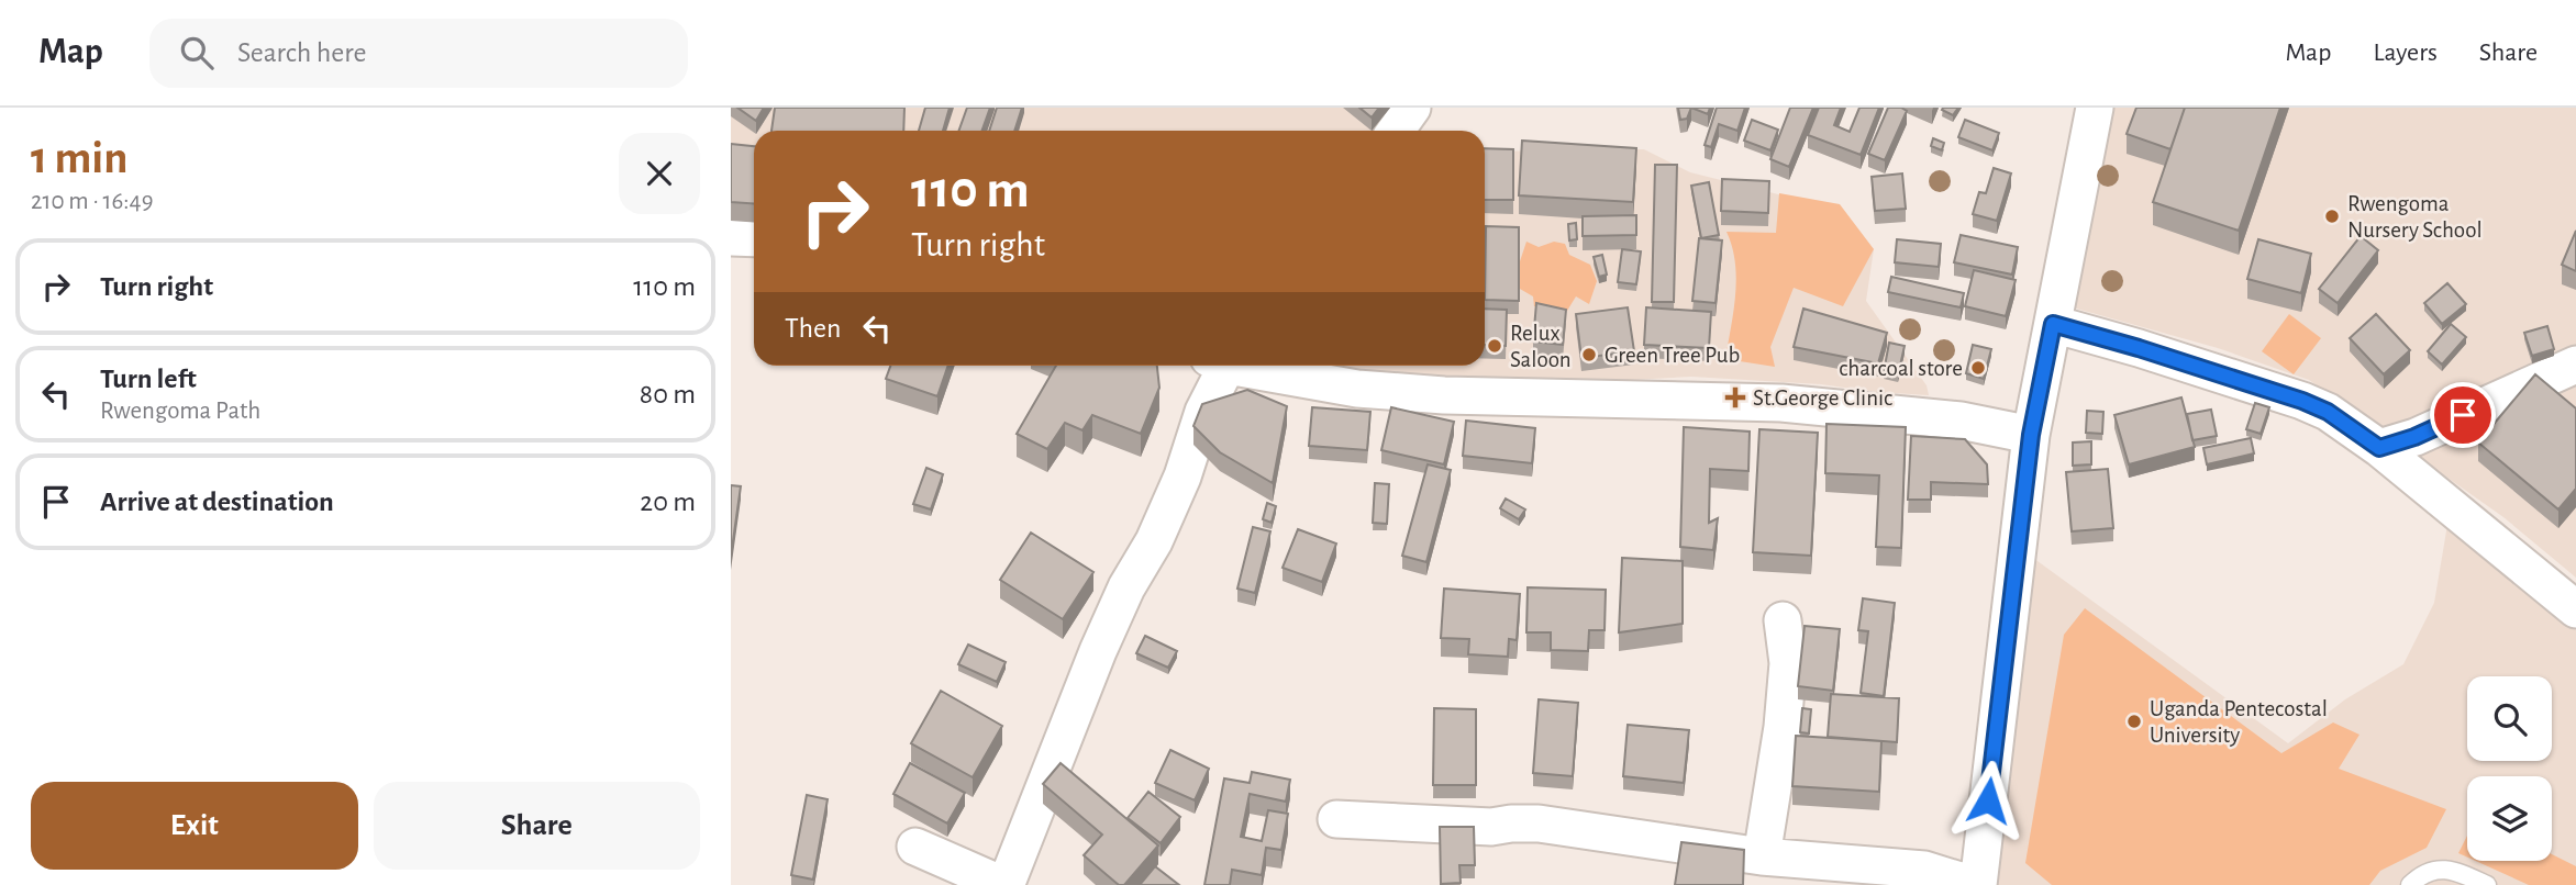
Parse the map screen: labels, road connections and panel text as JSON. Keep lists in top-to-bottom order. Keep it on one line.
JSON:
{"places":{"other":["Rwengoma Nursery School","Relux Saloon","Green Tree Pub","charcoal store","Uganda Pentecostal University"],"health":["St.George Clinic"]},"page":{"header":"Map","search":"Search here","nav":["Map","Layers","Share"],"heading":["1 min","210 m · 16:49"],"turn":["110 m","Turn right"],"list":[{"name":"Turn right","value":"110 m"},{"name":"Turn left","note":"Rwengoma Path","value":"80 m"},{"name":"Arrive at destination","value":"20 m"}],"then":"Then","buttons":["Exit","Share"]}}
